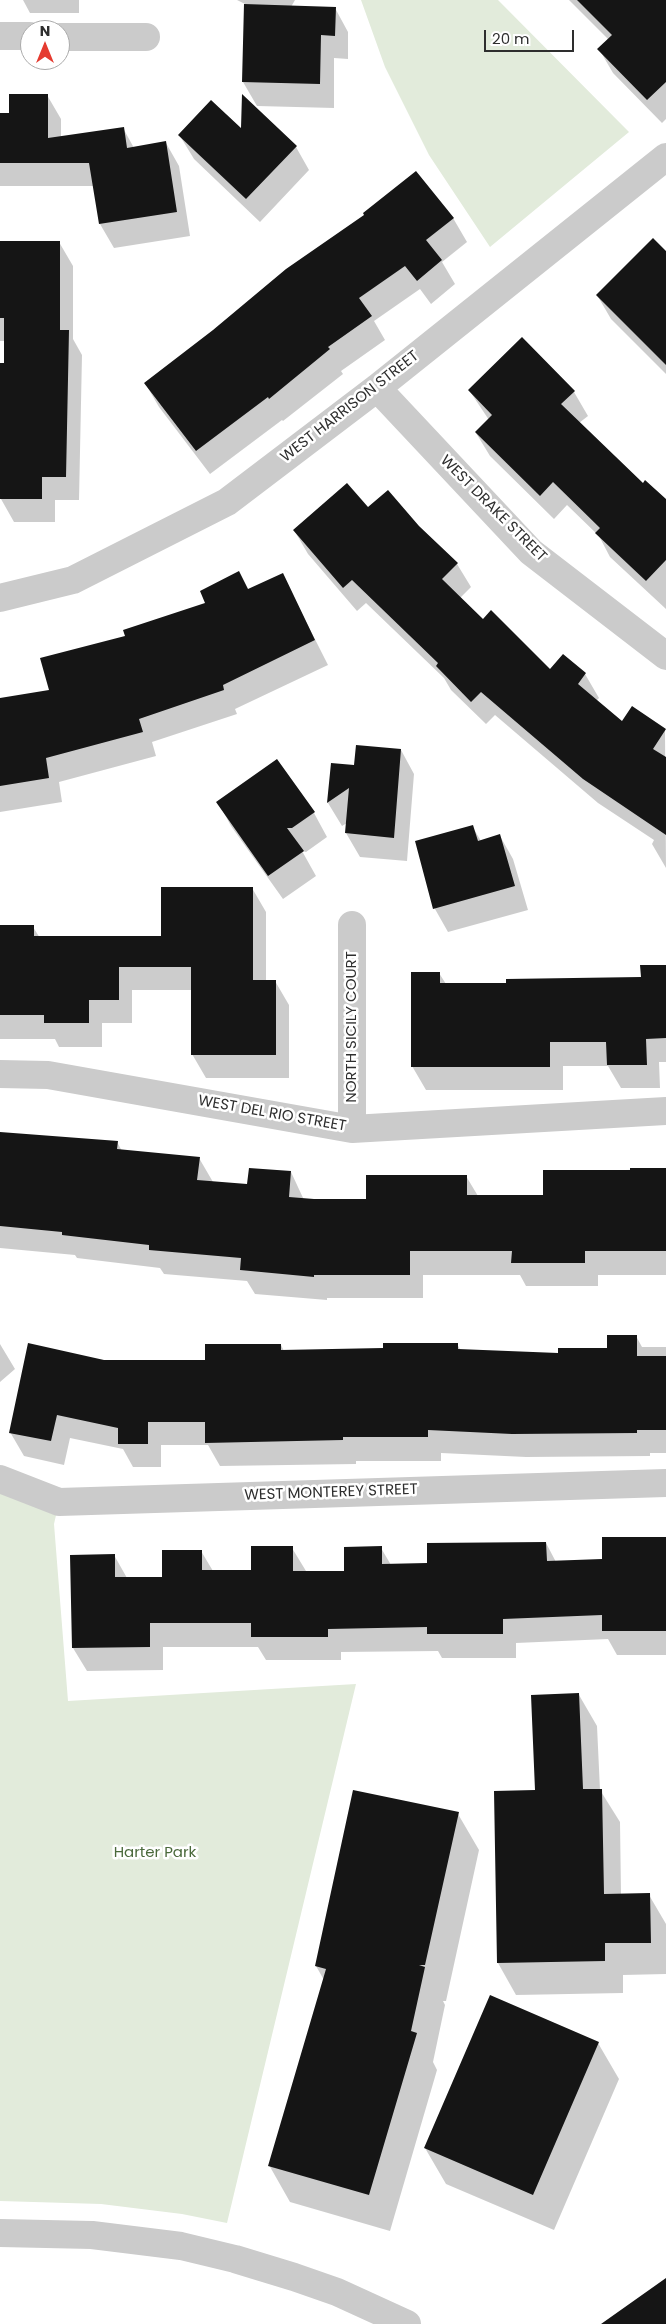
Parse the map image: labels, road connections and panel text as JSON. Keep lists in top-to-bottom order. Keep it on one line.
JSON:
{"streets":{"street":["WEST HARRISON STREET","WEST DRAKE STREET","NORTH SICILY COURT","WEST DEL RIO STREET","WEST MONTEREY STREET"]},"crossings":[["WEST HARRISON STREET","WEST DRAKE STREET"],["NORTH SICILY COURT","WEST DEL RIO STREET"]],"parks":["Harter Park"],"scale_bar":"20 m","north":"top"}
